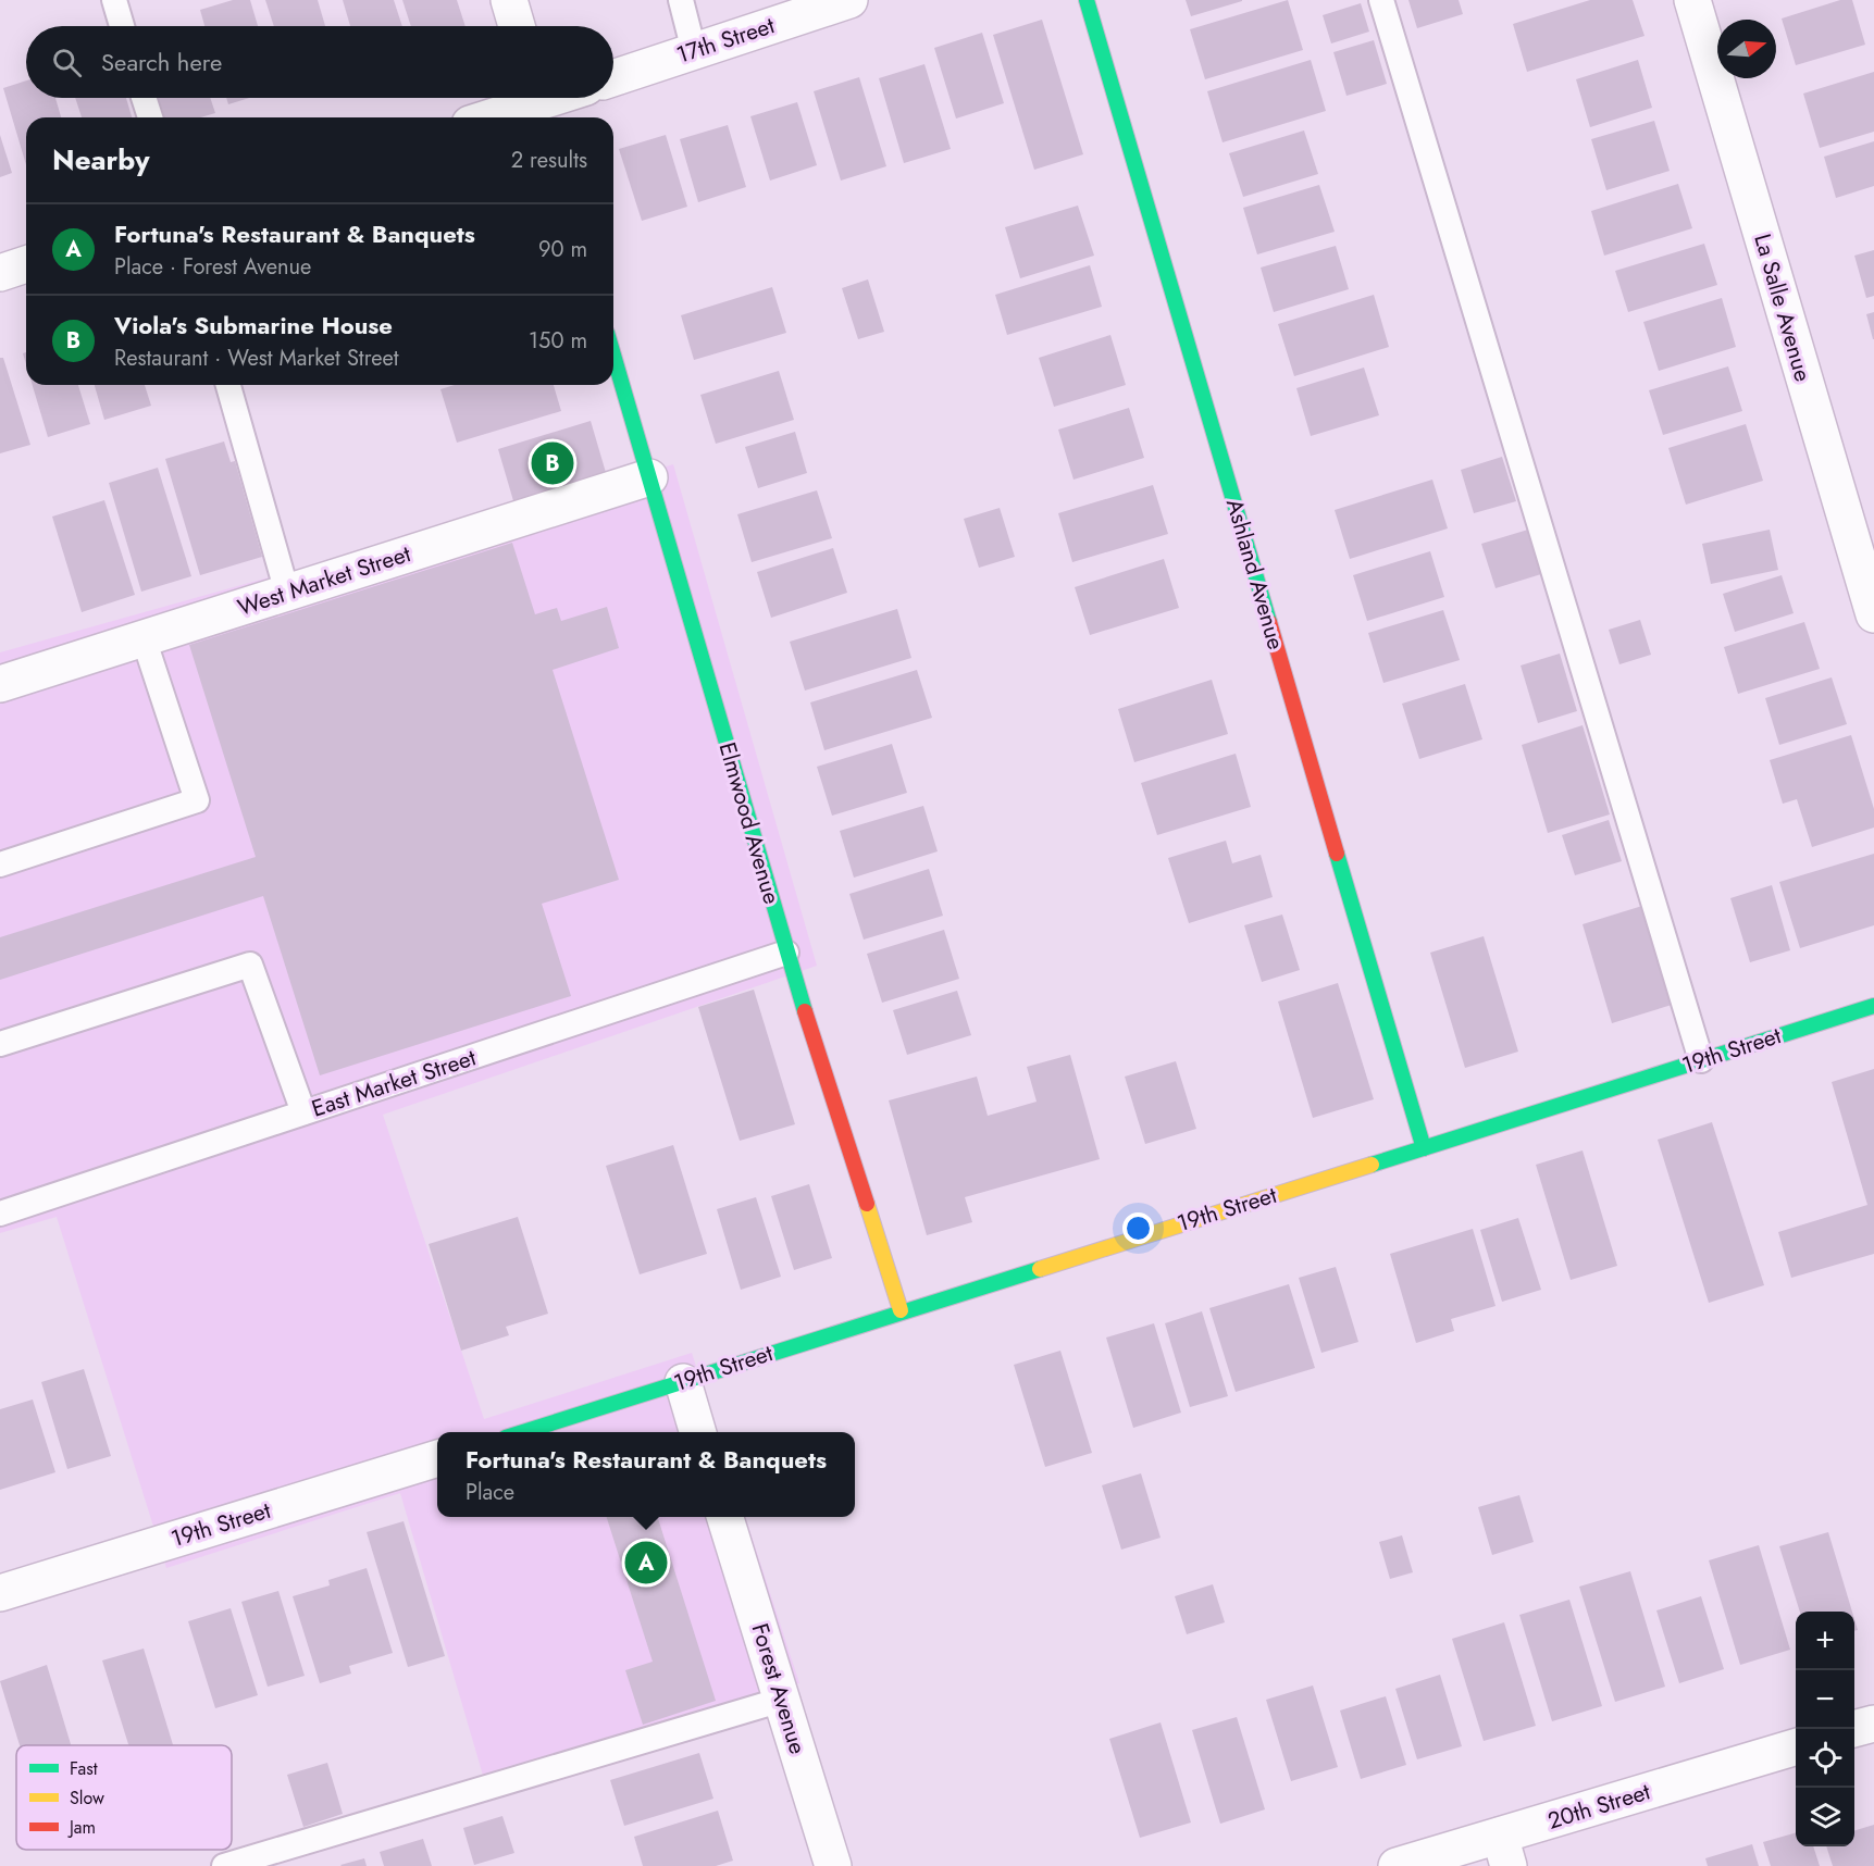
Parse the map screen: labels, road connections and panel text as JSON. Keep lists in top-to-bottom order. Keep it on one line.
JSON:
{"streets":{"street":["17th Street","La Salle Avenue","Ashland Avenue","West Market Street","Elmwood Avenue","19th Street","Forest Avenue","20th Street"],"lane":["East Market Street"]},"crossings":[["Ashland Avenue","19th Street"],["West Market Street","Elmwood Avenue"],["Elmwood Avenue","19th Street"],["Elmwood Avenue","East Market Street"]],"legend":["Fast","Slow","Jam"],"north":"right","page":{"search":"Search here","heading":["Nearby","2 results"],"list":[{"mark":"A","name":"Fortuna's Restaurant & Banquets","note":"Place · Forest Avenue","value":"90 m"},{"mark":"B","name":"Viola's Submarine House","note":"Restaurant · West Market Street","value":"150 m"}],"pins":["B","A"],"popup":["Fortuna's Restaurant & Banquets","Place"],"map_buttons":["+","−"]}}
